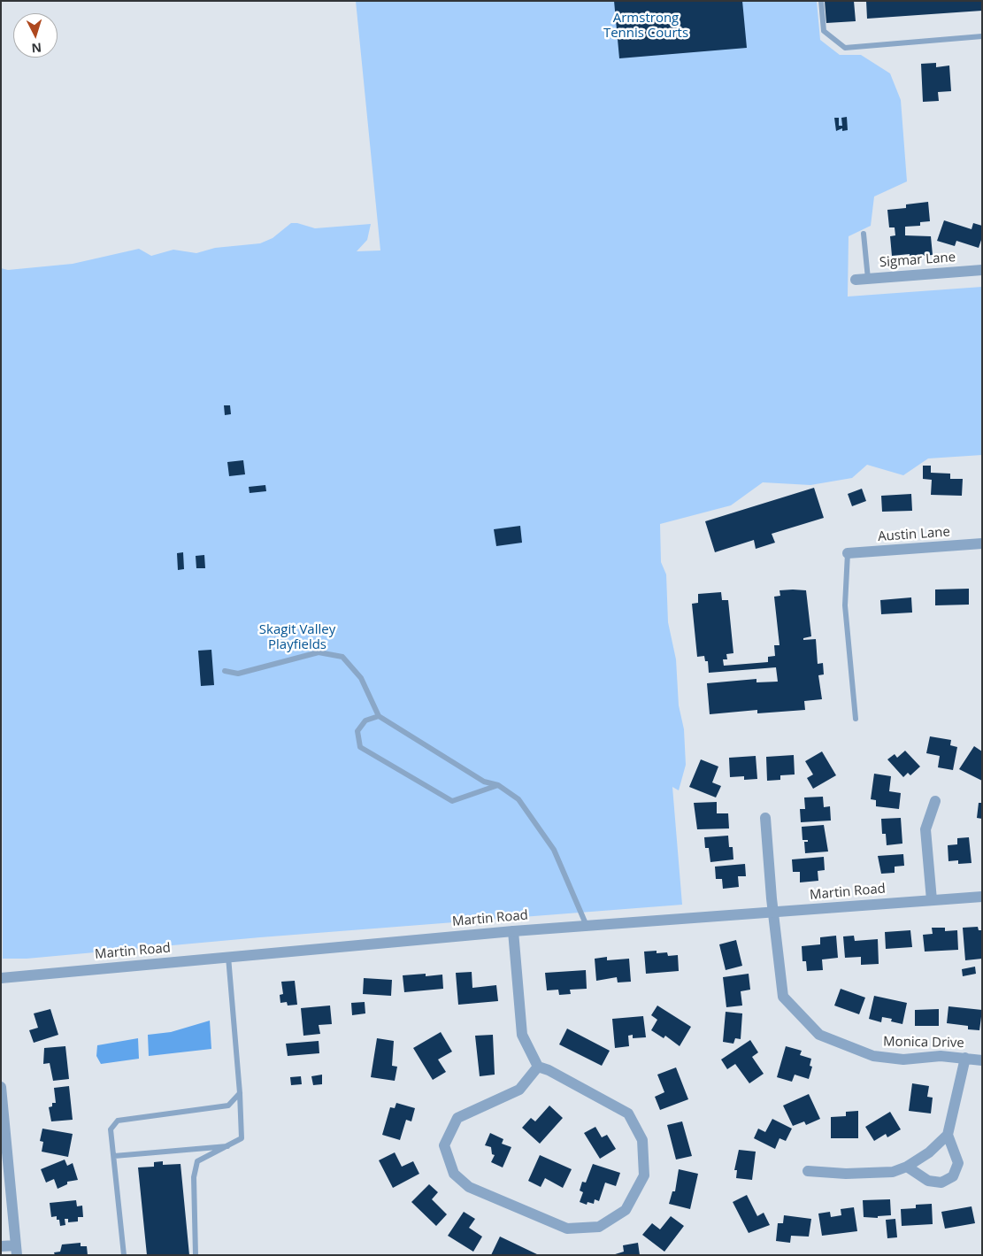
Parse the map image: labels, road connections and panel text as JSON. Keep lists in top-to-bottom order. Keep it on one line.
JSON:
{"streets":{"street":["Sigmar Lane","Austin Lane","Martin Road","Monica Drive"]},"crossings":[["Martin Road","Monica Drive"]],"parks":["Armstrong Tennis Courts","Skagit Valley Playfields"],"north":"bottom"}
